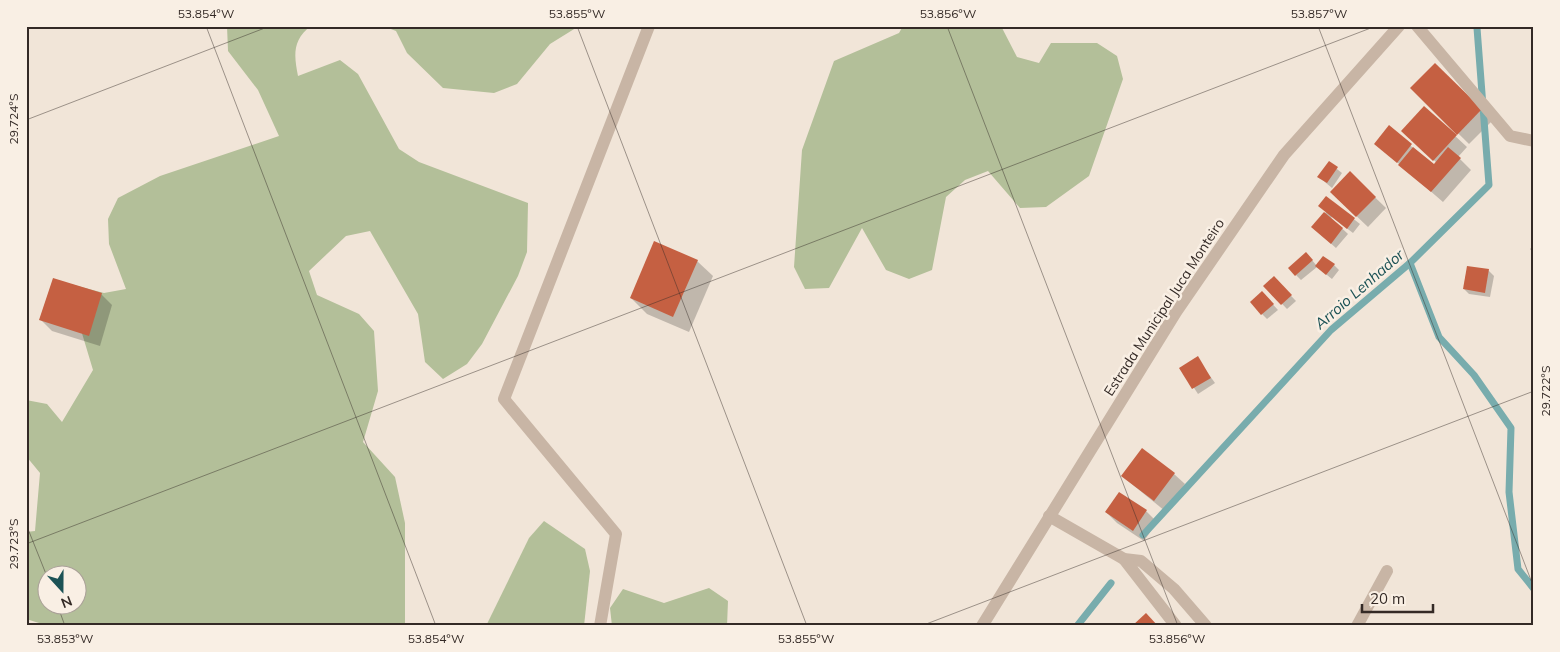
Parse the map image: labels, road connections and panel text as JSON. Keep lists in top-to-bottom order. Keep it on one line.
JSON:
{"streets":{"street":["Estrada Municipal Juca Monteiro"]},"water":["Arroio Lenhador"],"scale_bar":"20 m","north":"bottom","coordinates":["53.854°W","53.855°W","53.856°W","53.857°W","29.724°S","29.722°S","29.723°S","53.853°W"]}
